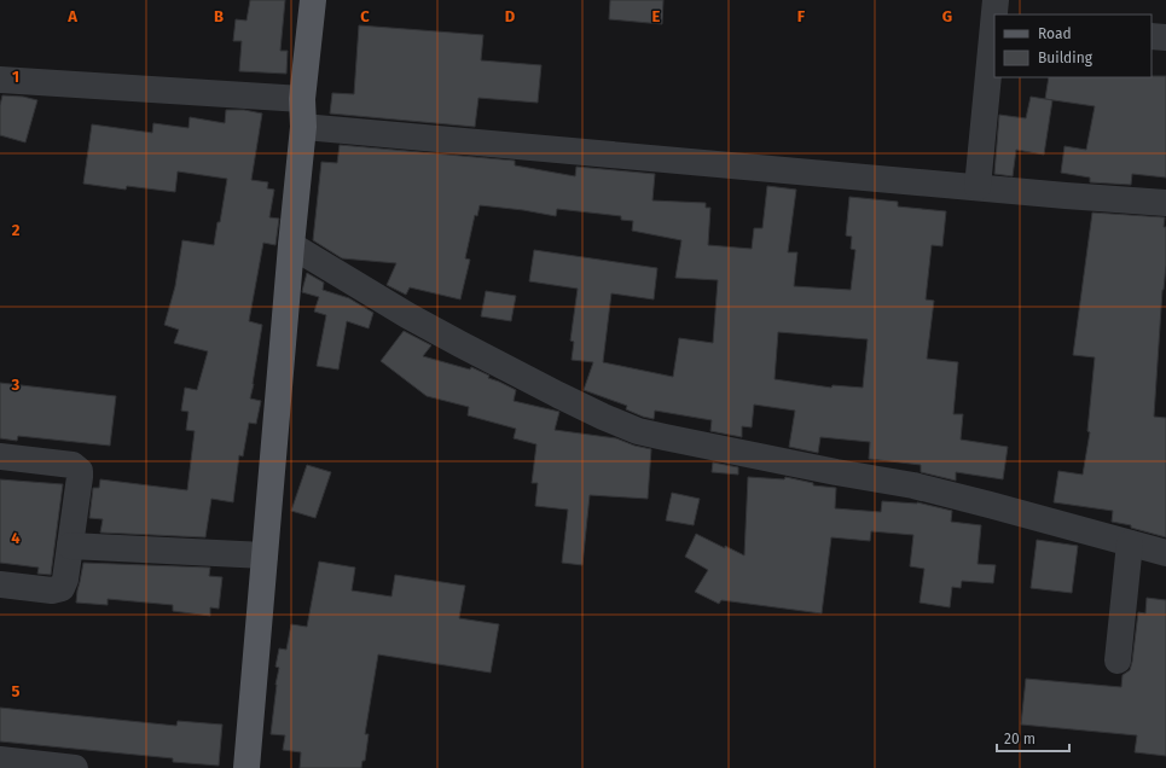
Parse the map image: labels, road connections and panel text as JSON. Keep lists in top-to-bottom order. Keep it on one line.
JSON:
{"legend":["Road","Building"],"scale_bar":"20 m","grid":{"columns":["A","B","C","D","E","F","G"],"rows":["1","2","3","4","5"]}}
